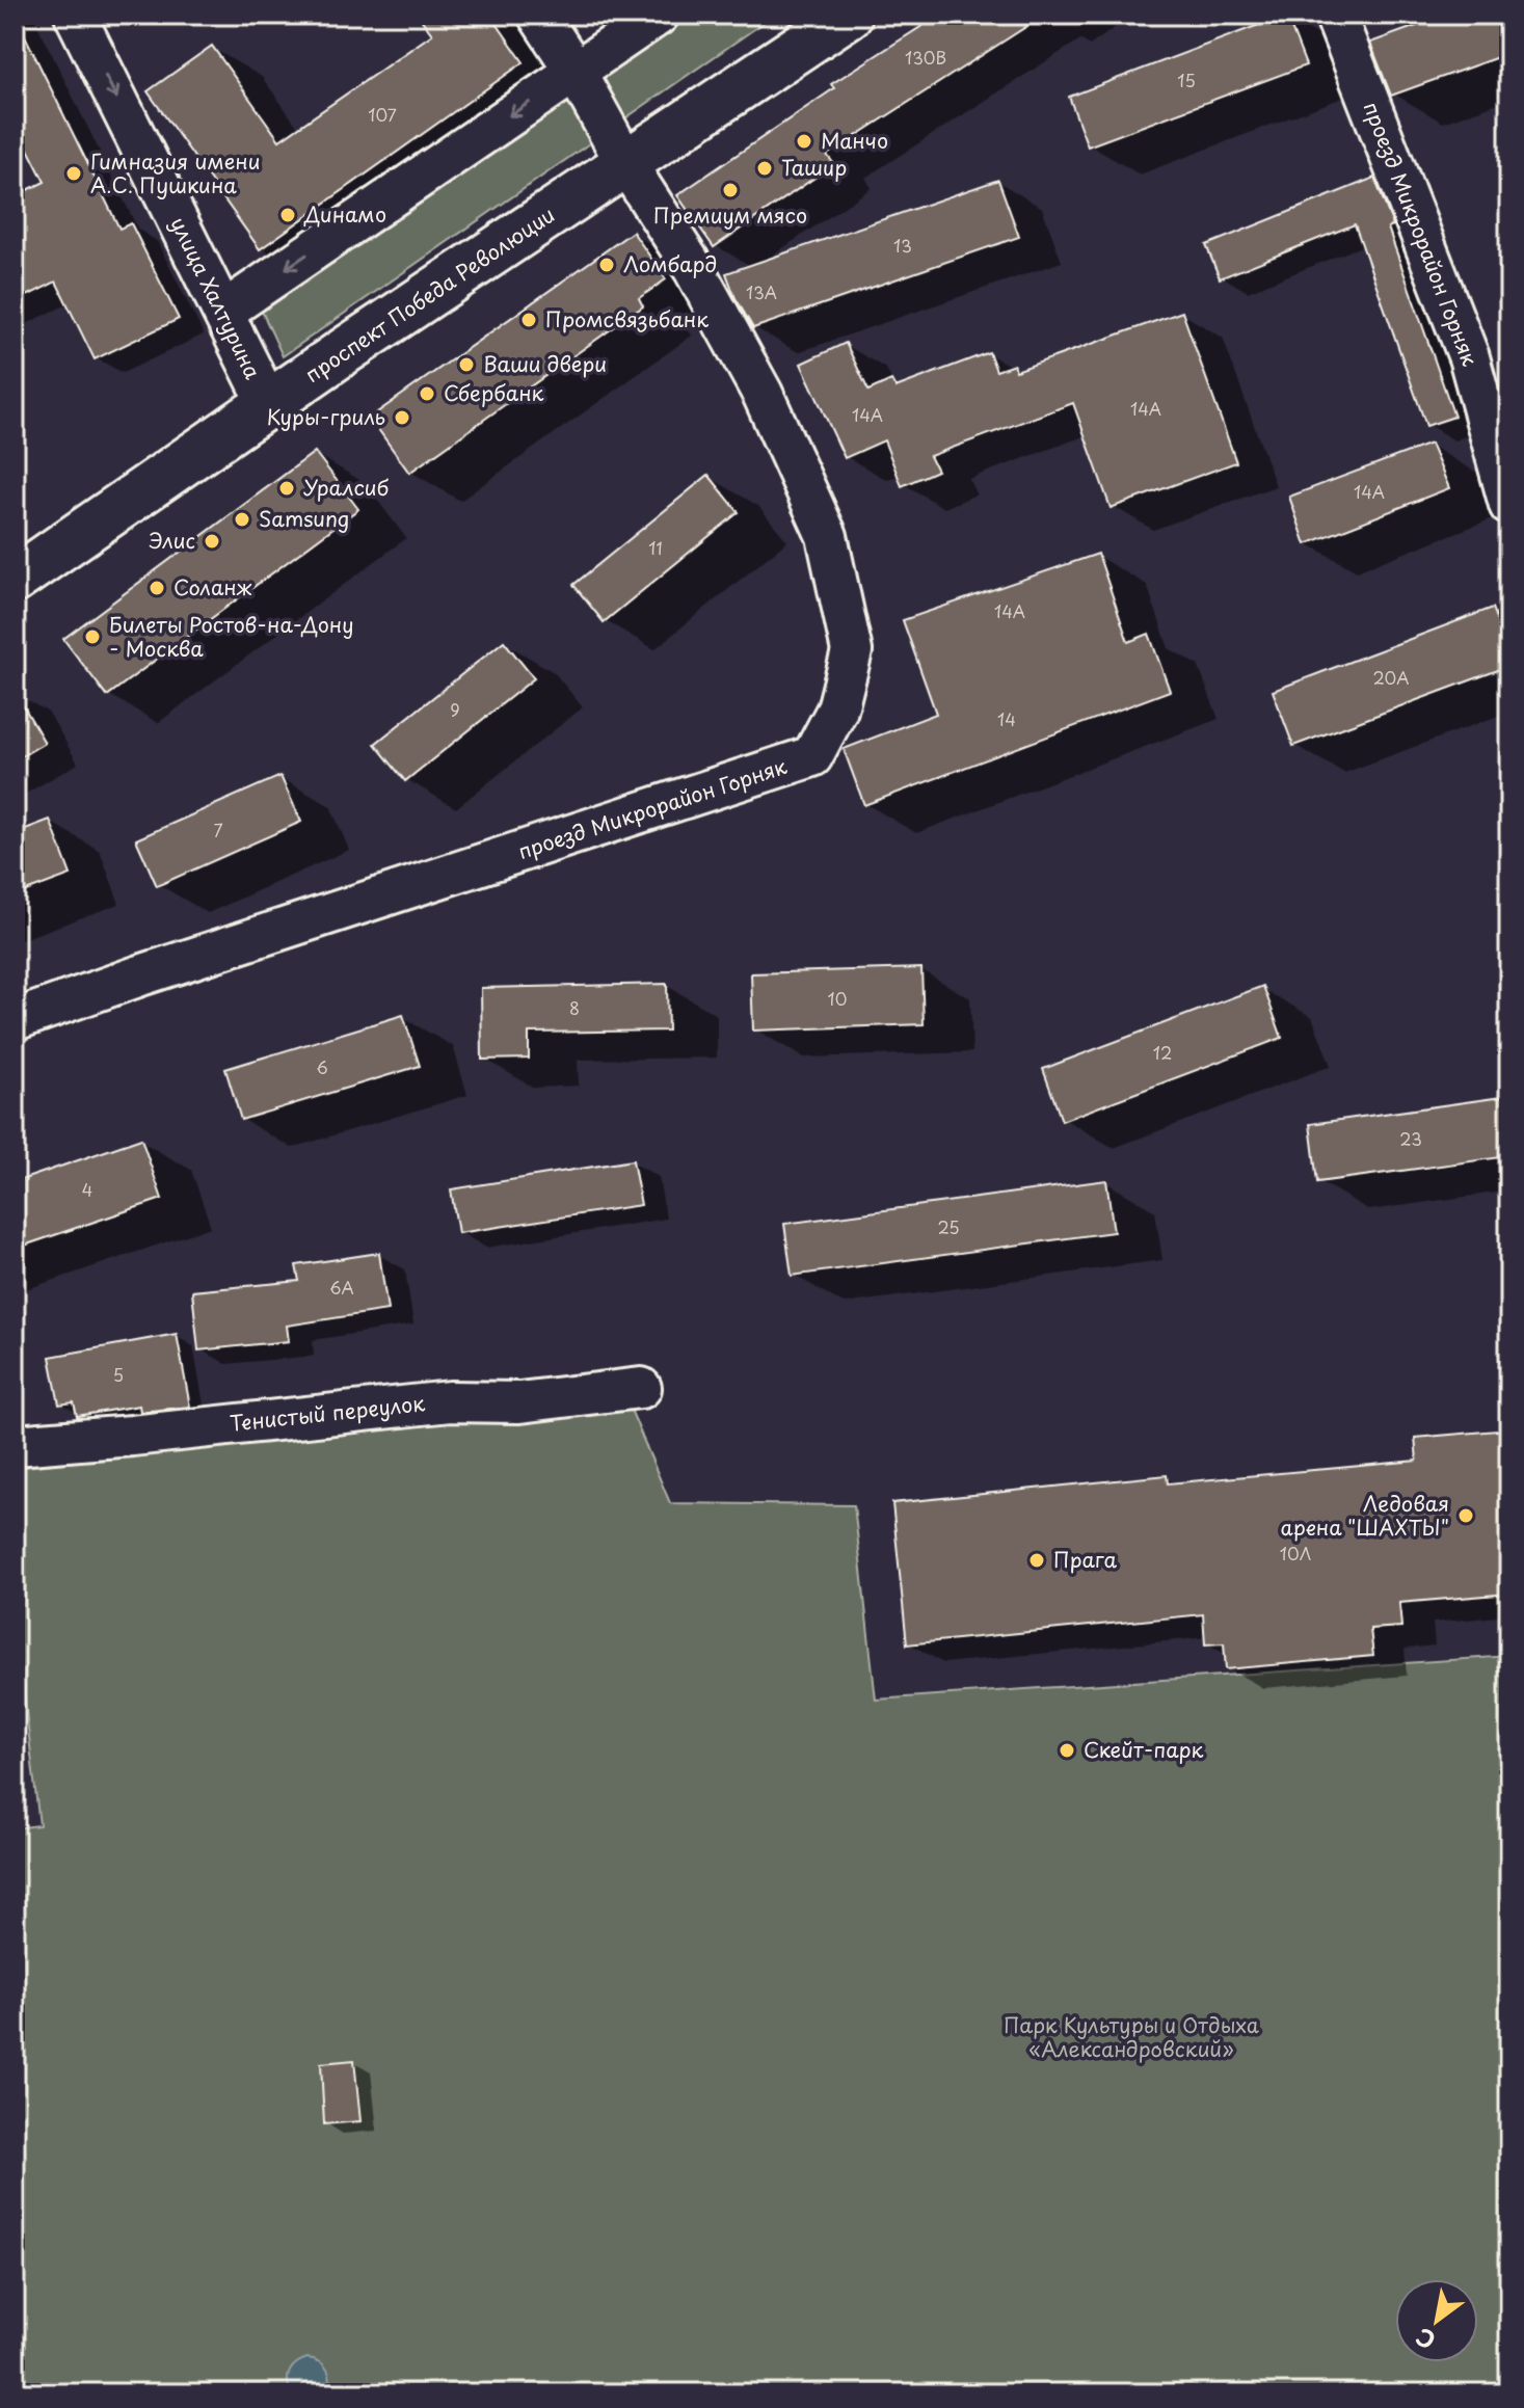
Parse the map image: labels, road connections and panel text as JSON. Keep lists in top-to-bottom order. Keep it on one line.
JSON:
{"streets":{"main road":["проспект Победа Революции"],"street":["проезд Микрорайон Горняк","улица Халтурина","Тенистый переулок"]},"crossings":[["проезд Микрорайон Горняк","проспект Победа Революции"],["проспект Победа Революции","улица Халтурина"]],"one_way":["улица Халтурина"],"parks":["Парк Культуры и Отдыха «Александровский»"],"places":["Манчо","Ташир","Гимназия имени А.С. Пушкина","Премиум мясо","Динамо","Ломбард","Промсвязьбанк","Ваши двери","Сбербанк","Куры-гриль","Уралсиб","Samsung","Элис","Соланж","Билеты Ростов-на-Дону - Москва","Ледовая арена \"ШАХТЫ\"","Прага","Скейт-парк"],"house_numbers":["130В","15","107","13","13А","14А","14А","14А","11","14А","20А","9","14","7","10","8","12","6","23","4","25","6А","5","10Л"],"north":"bottom left"}
